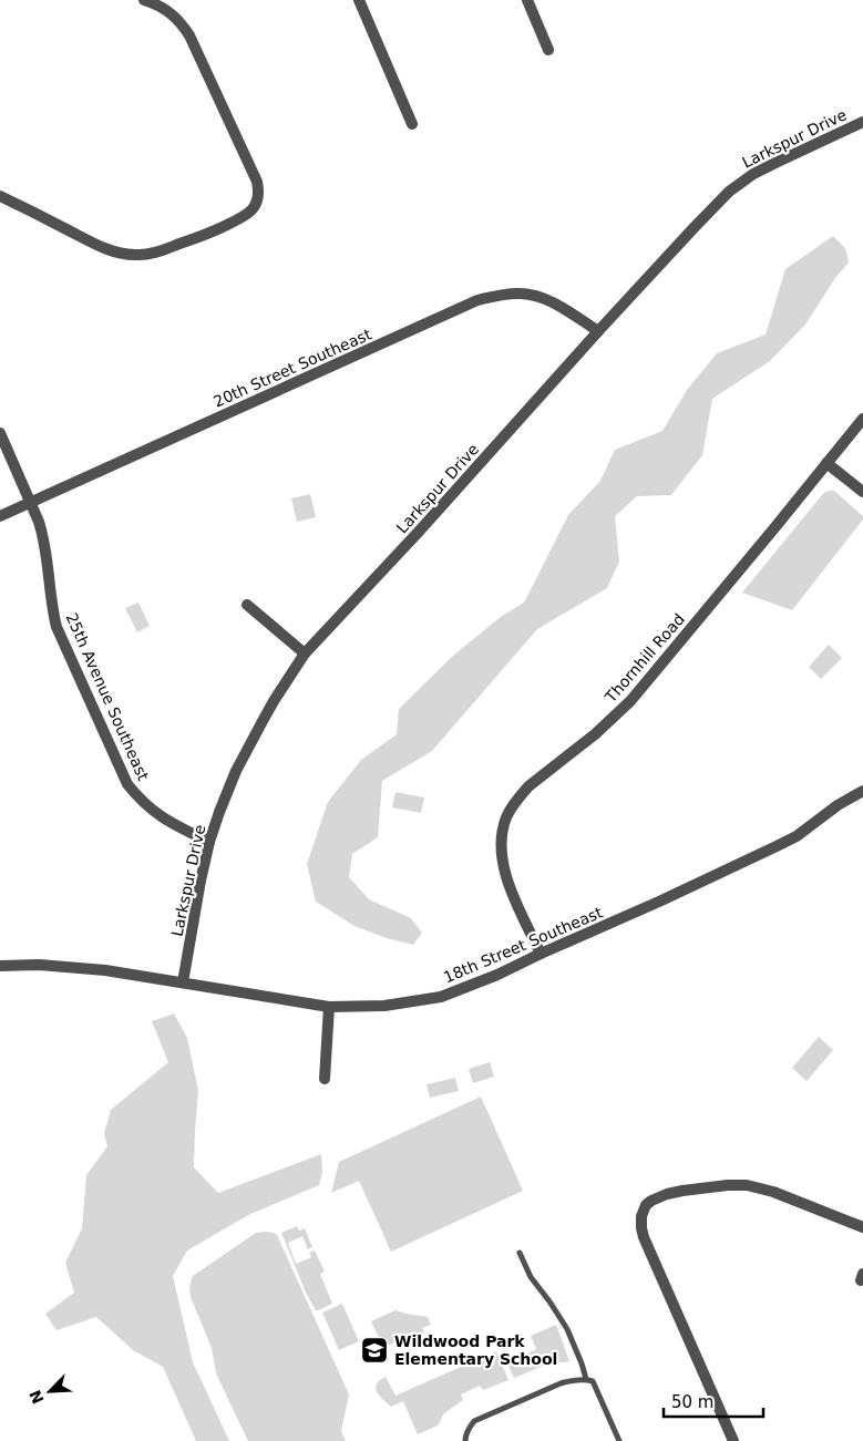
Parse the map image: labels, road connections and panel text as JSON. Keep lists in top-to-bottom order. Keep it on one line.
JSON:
{"streets":{"street":["Larkspur Drive","20th Street Southeast","Thornhill Road","25th Avenue Southeast","18th Street Southeast"]},"crossings":[["Larkspur Drive","20th Street Southeast"],["Larkspur Drive","25th Avenue Southeast"],["Larkspur Drive","18th Street Southeast"],["20th Street Southeast","25th Avenue Southeast"],["Thornhill Road","18th Street Southeast"]],"places":{"school or university":["Wildwood Park Elementary School"]},"scale_bar":"50 m","north":"bottom left"}
